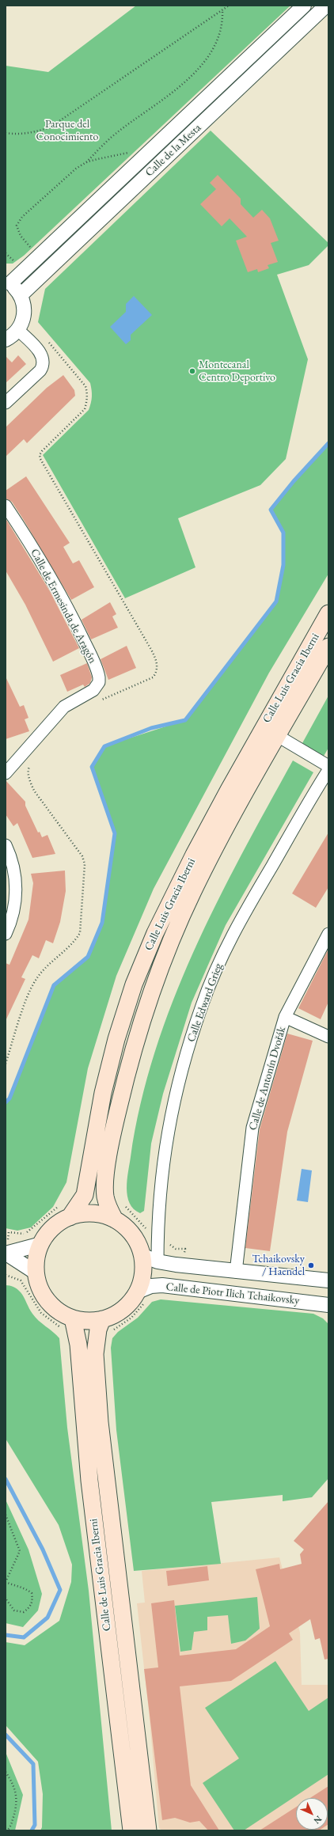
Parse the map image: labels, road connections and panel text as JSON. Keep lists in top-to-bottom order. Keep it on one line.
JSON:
{"streets":{"main road":["Calle Luis Gracia Iberni","Calle de Luis Gracia Iberni"],"street":["Calle de la Mesta","Calle de Ermesinda de Aragón","Calle Edward Grieg","Calle de Antonín Dvořák","Calle de Piotr Ilich Tchaikovsky"]},"crossings":[["Calle Luis Gracia Iberni","Calle de Piotr Ilich Tchaikovsky"],["Calle Luis Gracia Iberni","Calle de Luis Gracia Iberni"],["Calle Edward Grieg","Calle de Piotr Ilich Tchaikovsky"],["Calle de Antonín Dvořák","Calle de Piotr Ilich Tchaikovsky"],["Calle de Piotr Ilich Tchaikovsky","Calle de Luis Gracia Iberni"]],"parks":["Parque del Conocimiento"],"places":["Montecanal Centro Deportivo","Tchaikovsky / Haendel"],"north":"bottom right"}
